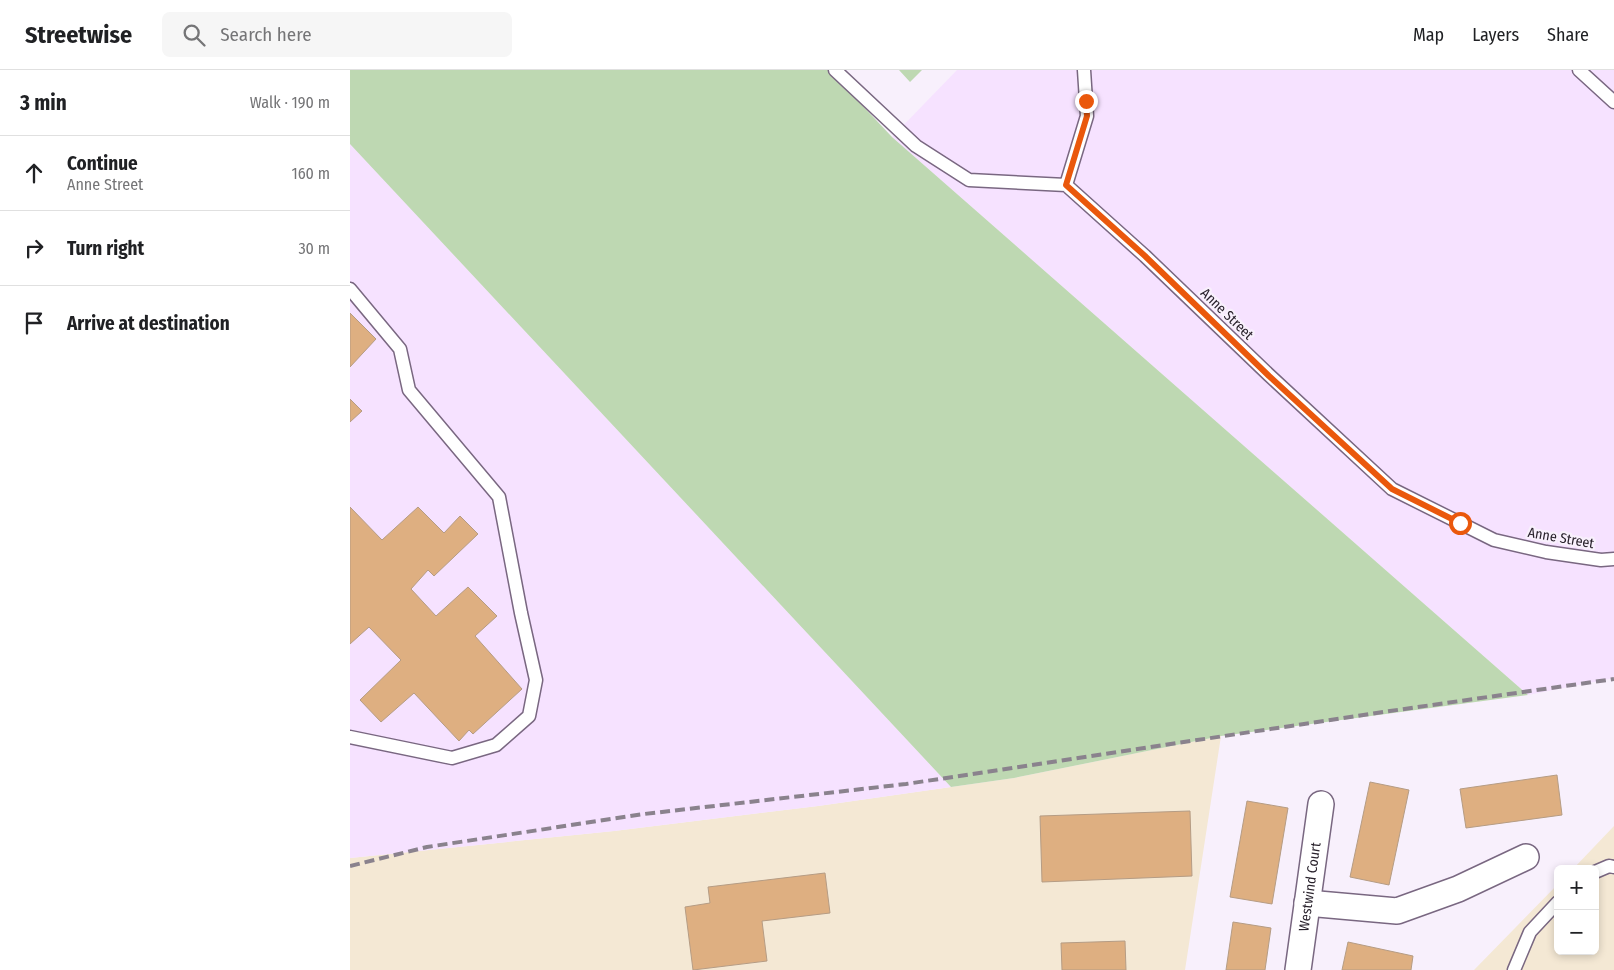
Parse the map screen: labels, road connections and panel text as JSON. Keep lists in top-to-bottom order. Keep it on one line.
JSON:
{"streets":{"street":["Westwind Court"],"lane":["Anne Street"]},"page":{"header":"Streetwise","search":"Search here","nav":["Map","Layers","Share"],"heading":["3 min","Walk · 190 m"],"list":[["Continue","Anne Street","160 m"],["Turn right","30 m"],"Arrive at destination"],"map_buttons":["+","−"]}}
